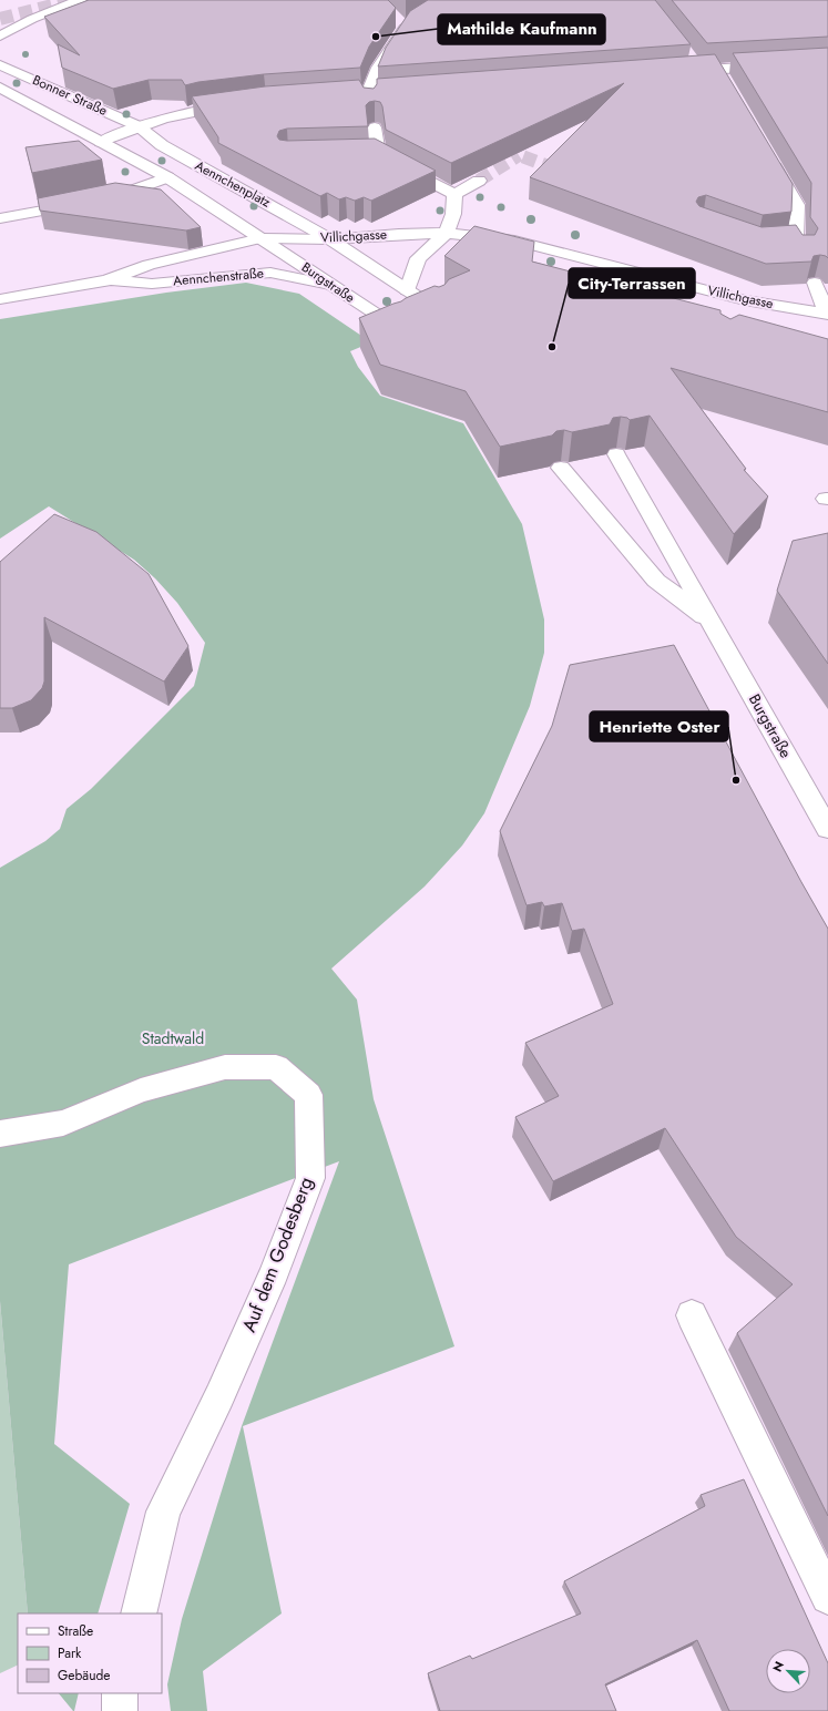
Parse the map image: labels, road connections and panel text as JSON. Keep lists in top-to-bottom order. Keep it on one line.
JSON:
{"streets":{"street":["Bonner Straße","Aennchenplatz","Villichgasse","Aennchenstraße","Burgstraße","Auf dem Godesberg"]},"crossings":[["Bonner Straße","Aennchenplatz"],["Aennchenplatz","Villichgasse"],["Aennchenplatz","Aennchenstraße"],["Aennchenplatz","Burgstraße"],["Villichgasse","Aennchenstraße"],["Villichgasse","Burgstraße"],["Aennchenstraße","Burgstraße"]],"parks":["Stadtwald"],"places":["Mathilde Kaufmann","City-Terrassen","Henriette Oster"],"legend":["Straße","Park","Gebäude"],"north":"top left"}
